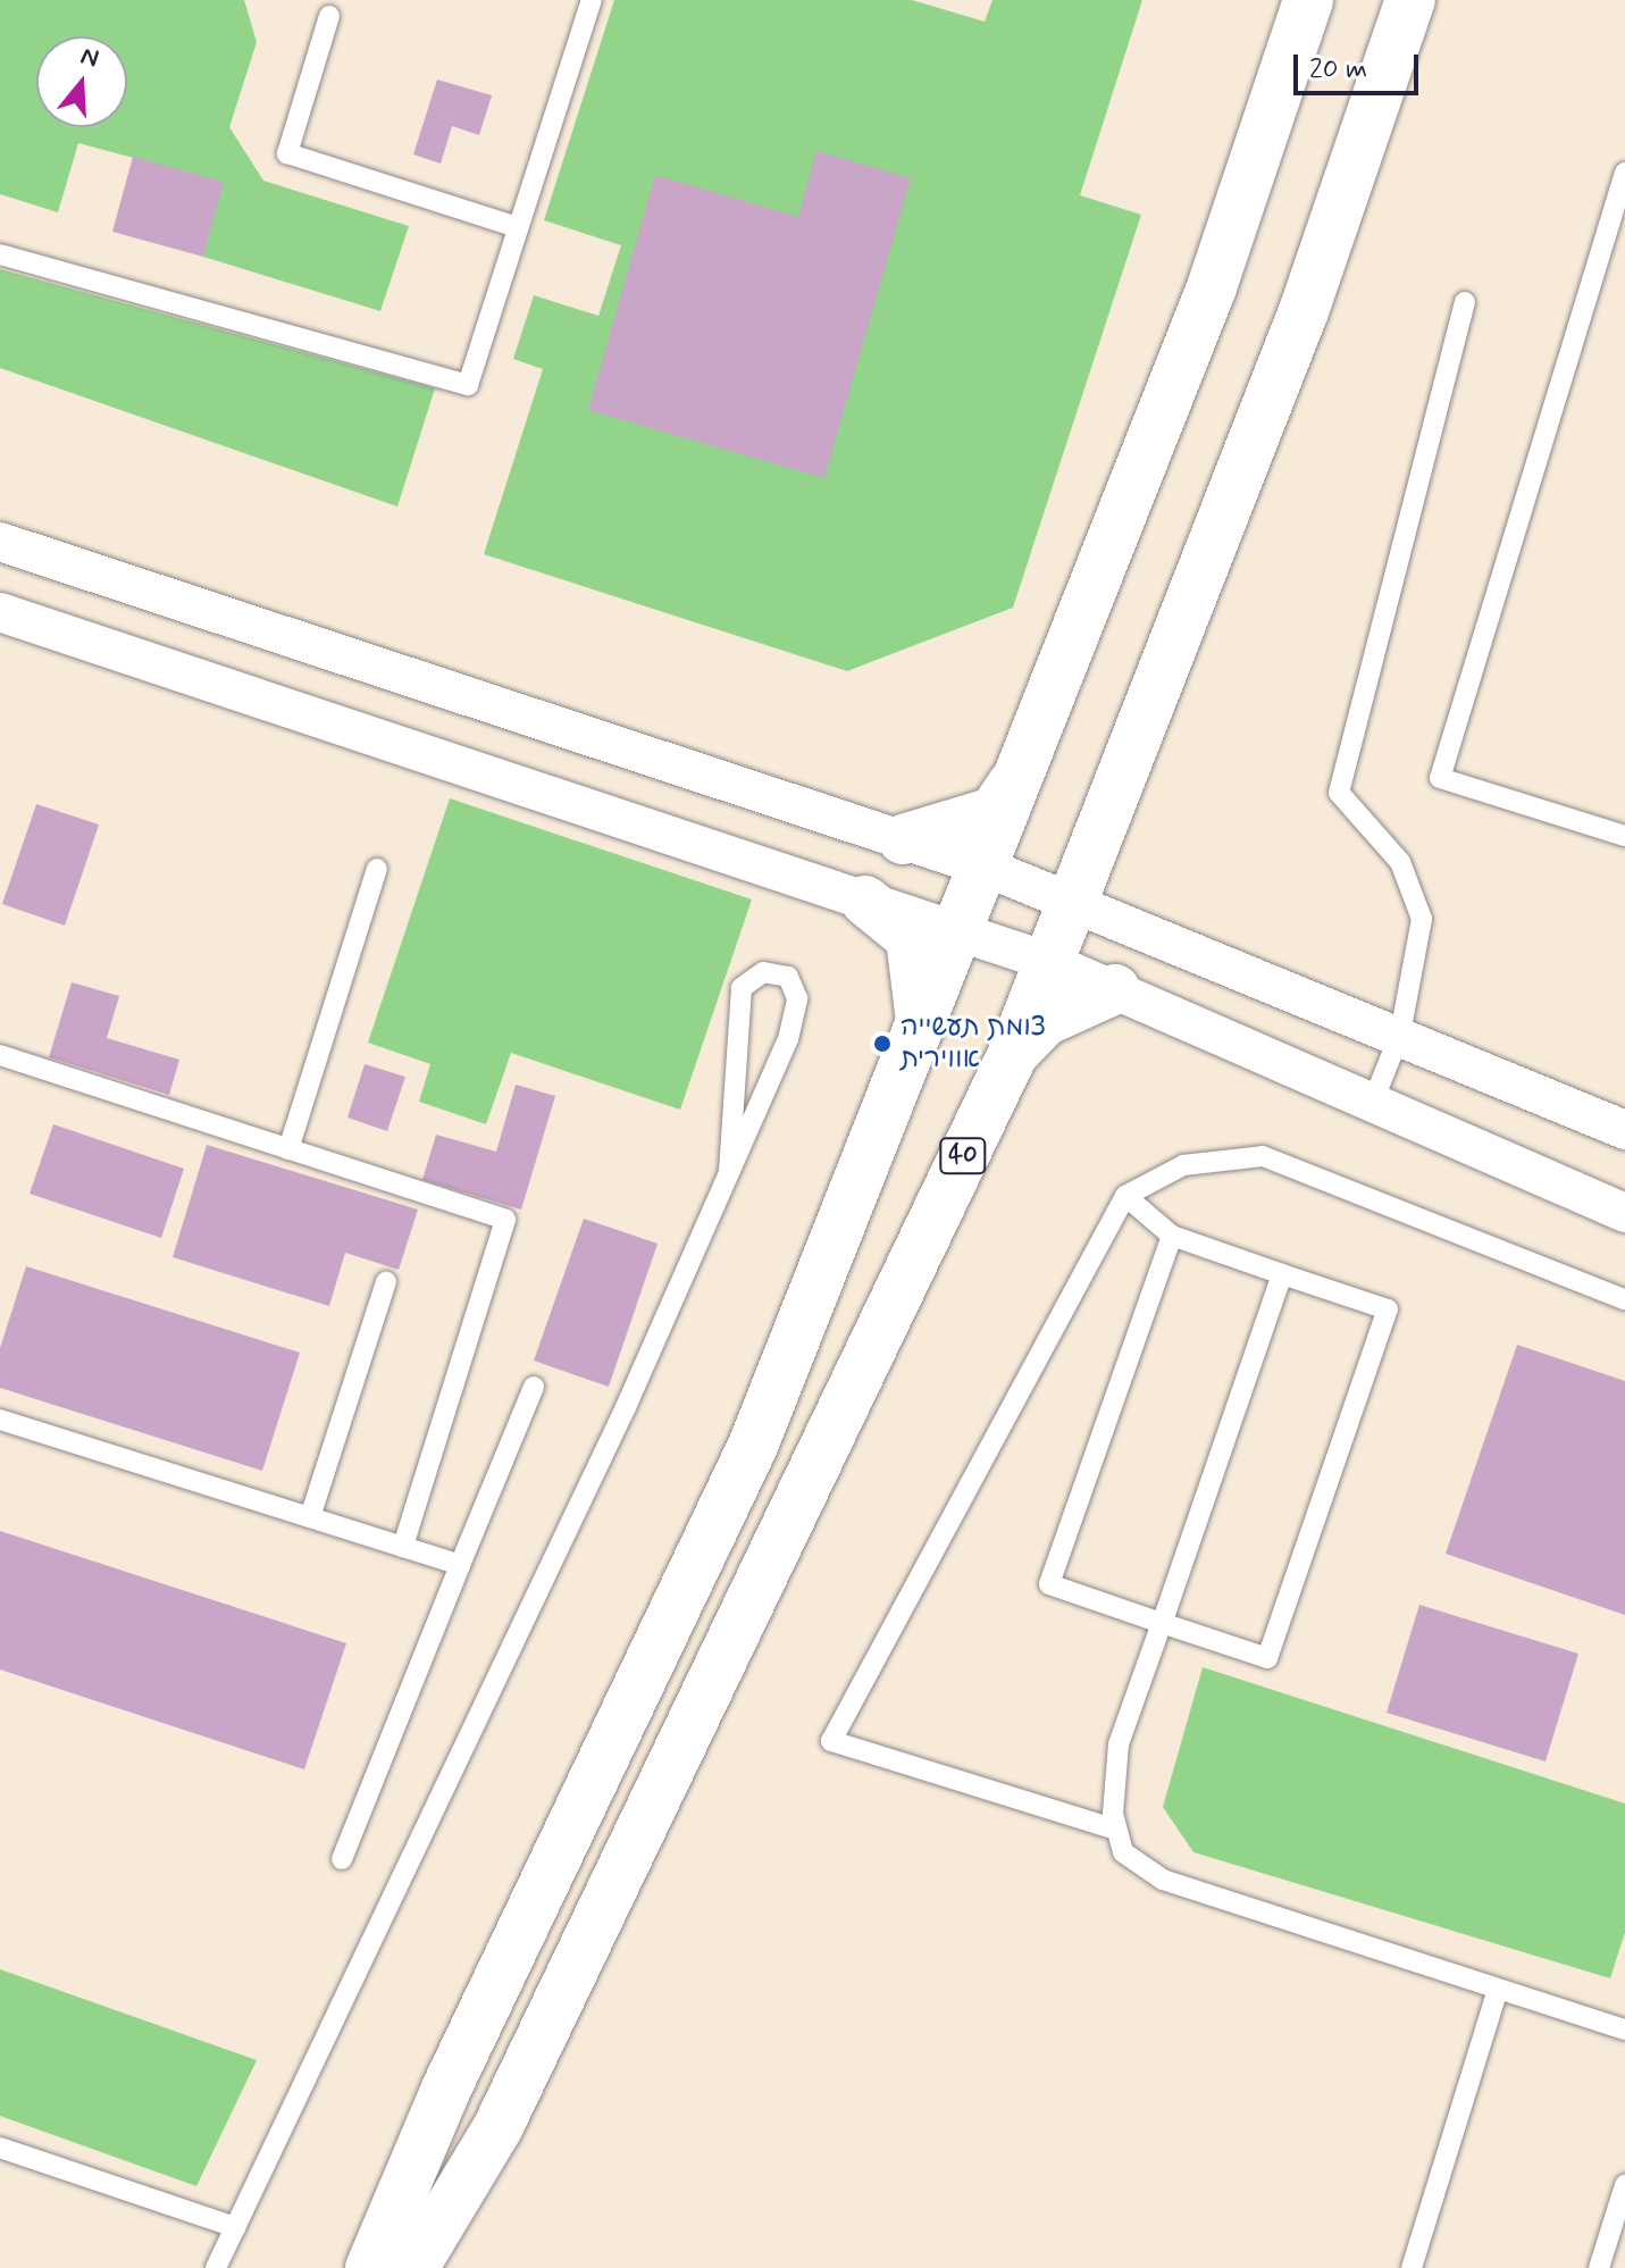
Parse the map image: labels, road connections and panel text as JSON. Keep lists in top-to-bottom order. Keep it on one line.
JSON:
{"streets":{"highway":["40"]},"places":["צומת תעשייה אווירית"],"scale_bar":"20 m","north":"top"}
